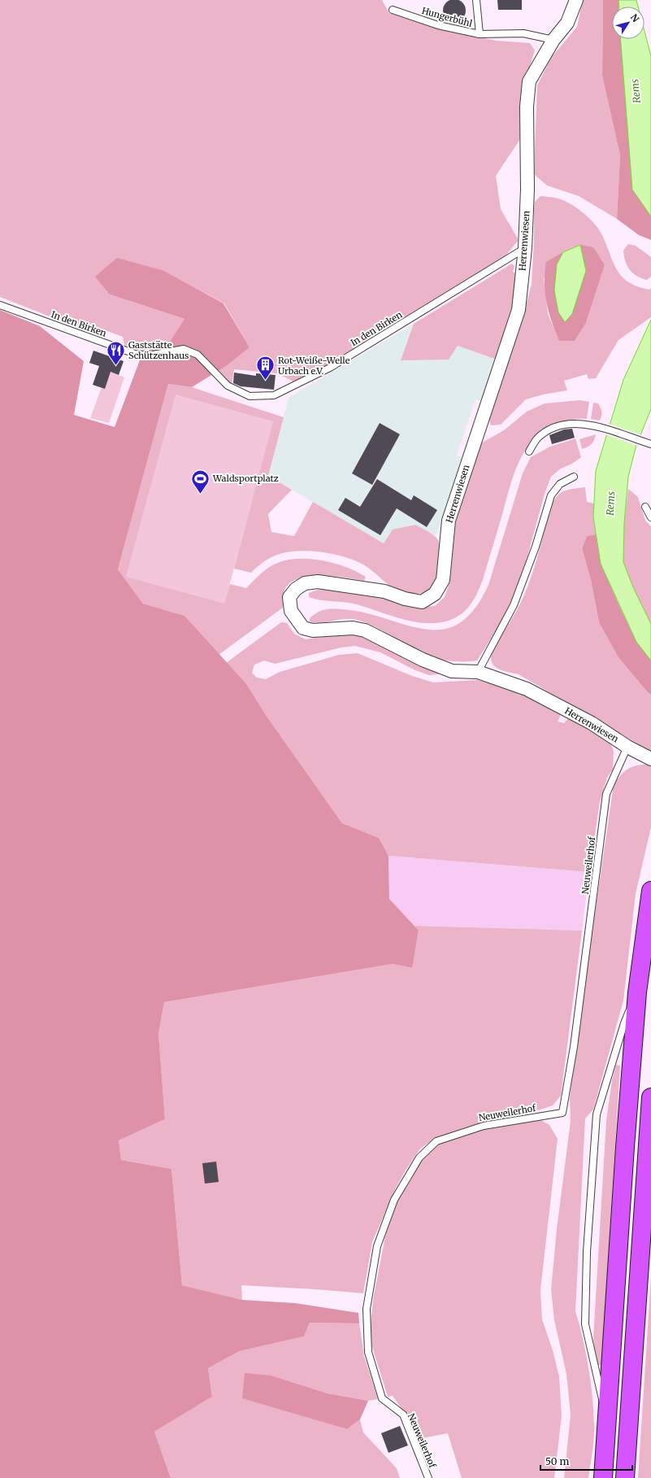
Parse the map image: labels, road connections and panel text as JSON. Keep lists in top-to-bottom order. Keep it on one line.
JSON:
{"streets":{"street":["Herrenwiesen"],"lane":["Hungerbühl","In den Birken","Neuweilerhof"]},"crossings":[["Hungerbühl","Herrenwiesen"],["Herrenwiesen","In den Birken"],["Herrenwiesen","Neuweilerhof"]],"water":["Rems"],"places":{"restaurant":["Gaststätte Schützenhaus"],"building":["Rot-Weiße-Welle Urbach e.V."],"sports":["Waldsportplatz"]},"scale_bar":"50 m","north":"top right"}
